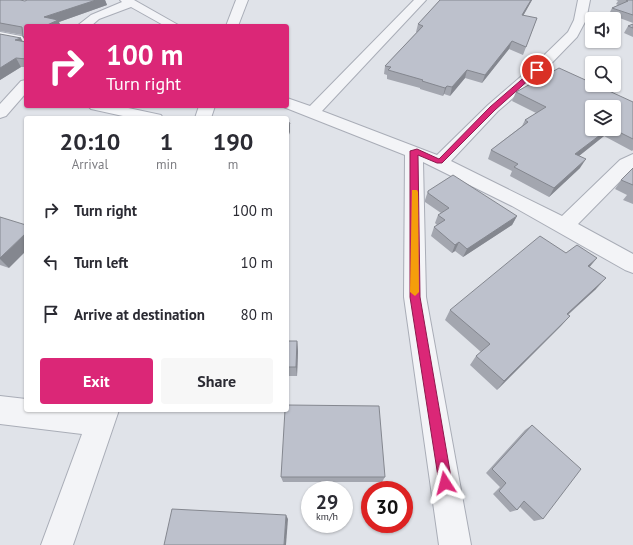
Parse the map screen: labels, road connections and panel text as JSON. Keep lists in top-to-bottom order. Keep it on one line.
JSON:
{"page":{"turn":["100 m","Turn right"],"eta":["20:10","Arrival","1","min","190","m"],"list":[{"name":"Turn right","value":"100 m"},{"name":"Turn left","value":"10 m"},{"name":"Arrive at destination","value":"80 m"}],"buttons":["Exit","Share"],"speed":"29 km/h","limit":"30"}}
